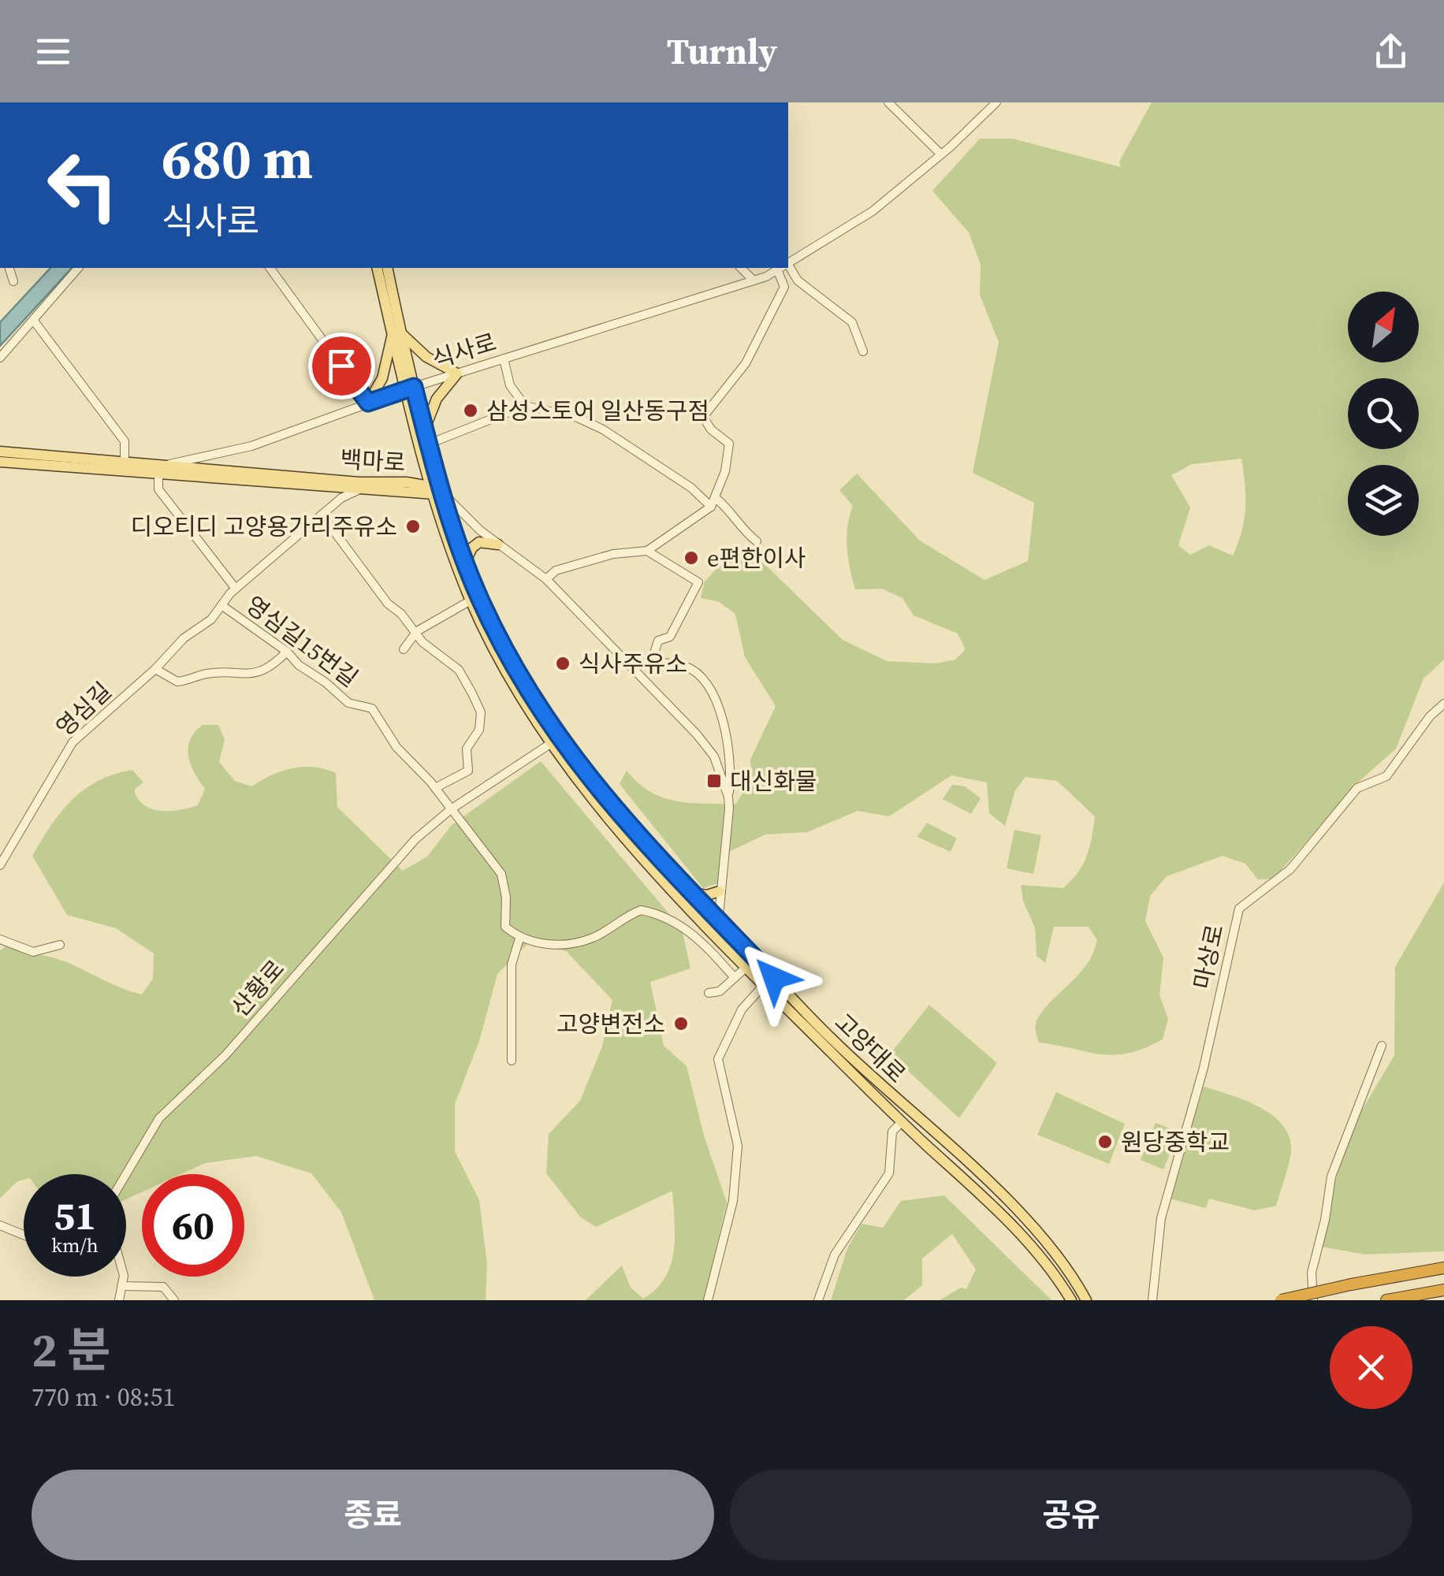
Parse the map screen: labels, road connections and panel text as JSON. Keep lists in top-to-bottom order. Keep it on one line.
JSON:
{"streets":{"main road":["백마로","고양대로"],"street":["식사로","영심길15번길","영심길","마상로","산황로"]},"crossings":[["식사로","백마로"],["식사로","고양대로"],["백마로","영심길"],["백마로","고양대로"],["영심길15번길","영심길"],["영심길15번길","산황로"],["산황로","고양대로"]],"places":{"other":["삼성스토어 일산동구점","디오티디 고양용가리주유소","e편한이사","식사주유소","고양변전소","원당중학교"],"transit":["대신화물"]},"north":"top right","page":{"header":"Turnly","turn":["680 m","식사로"],"speed":"51 km/h","limit":"60","heading":["2 분","770 m · 08:51"],"buttons":["종료","공유"]}}
